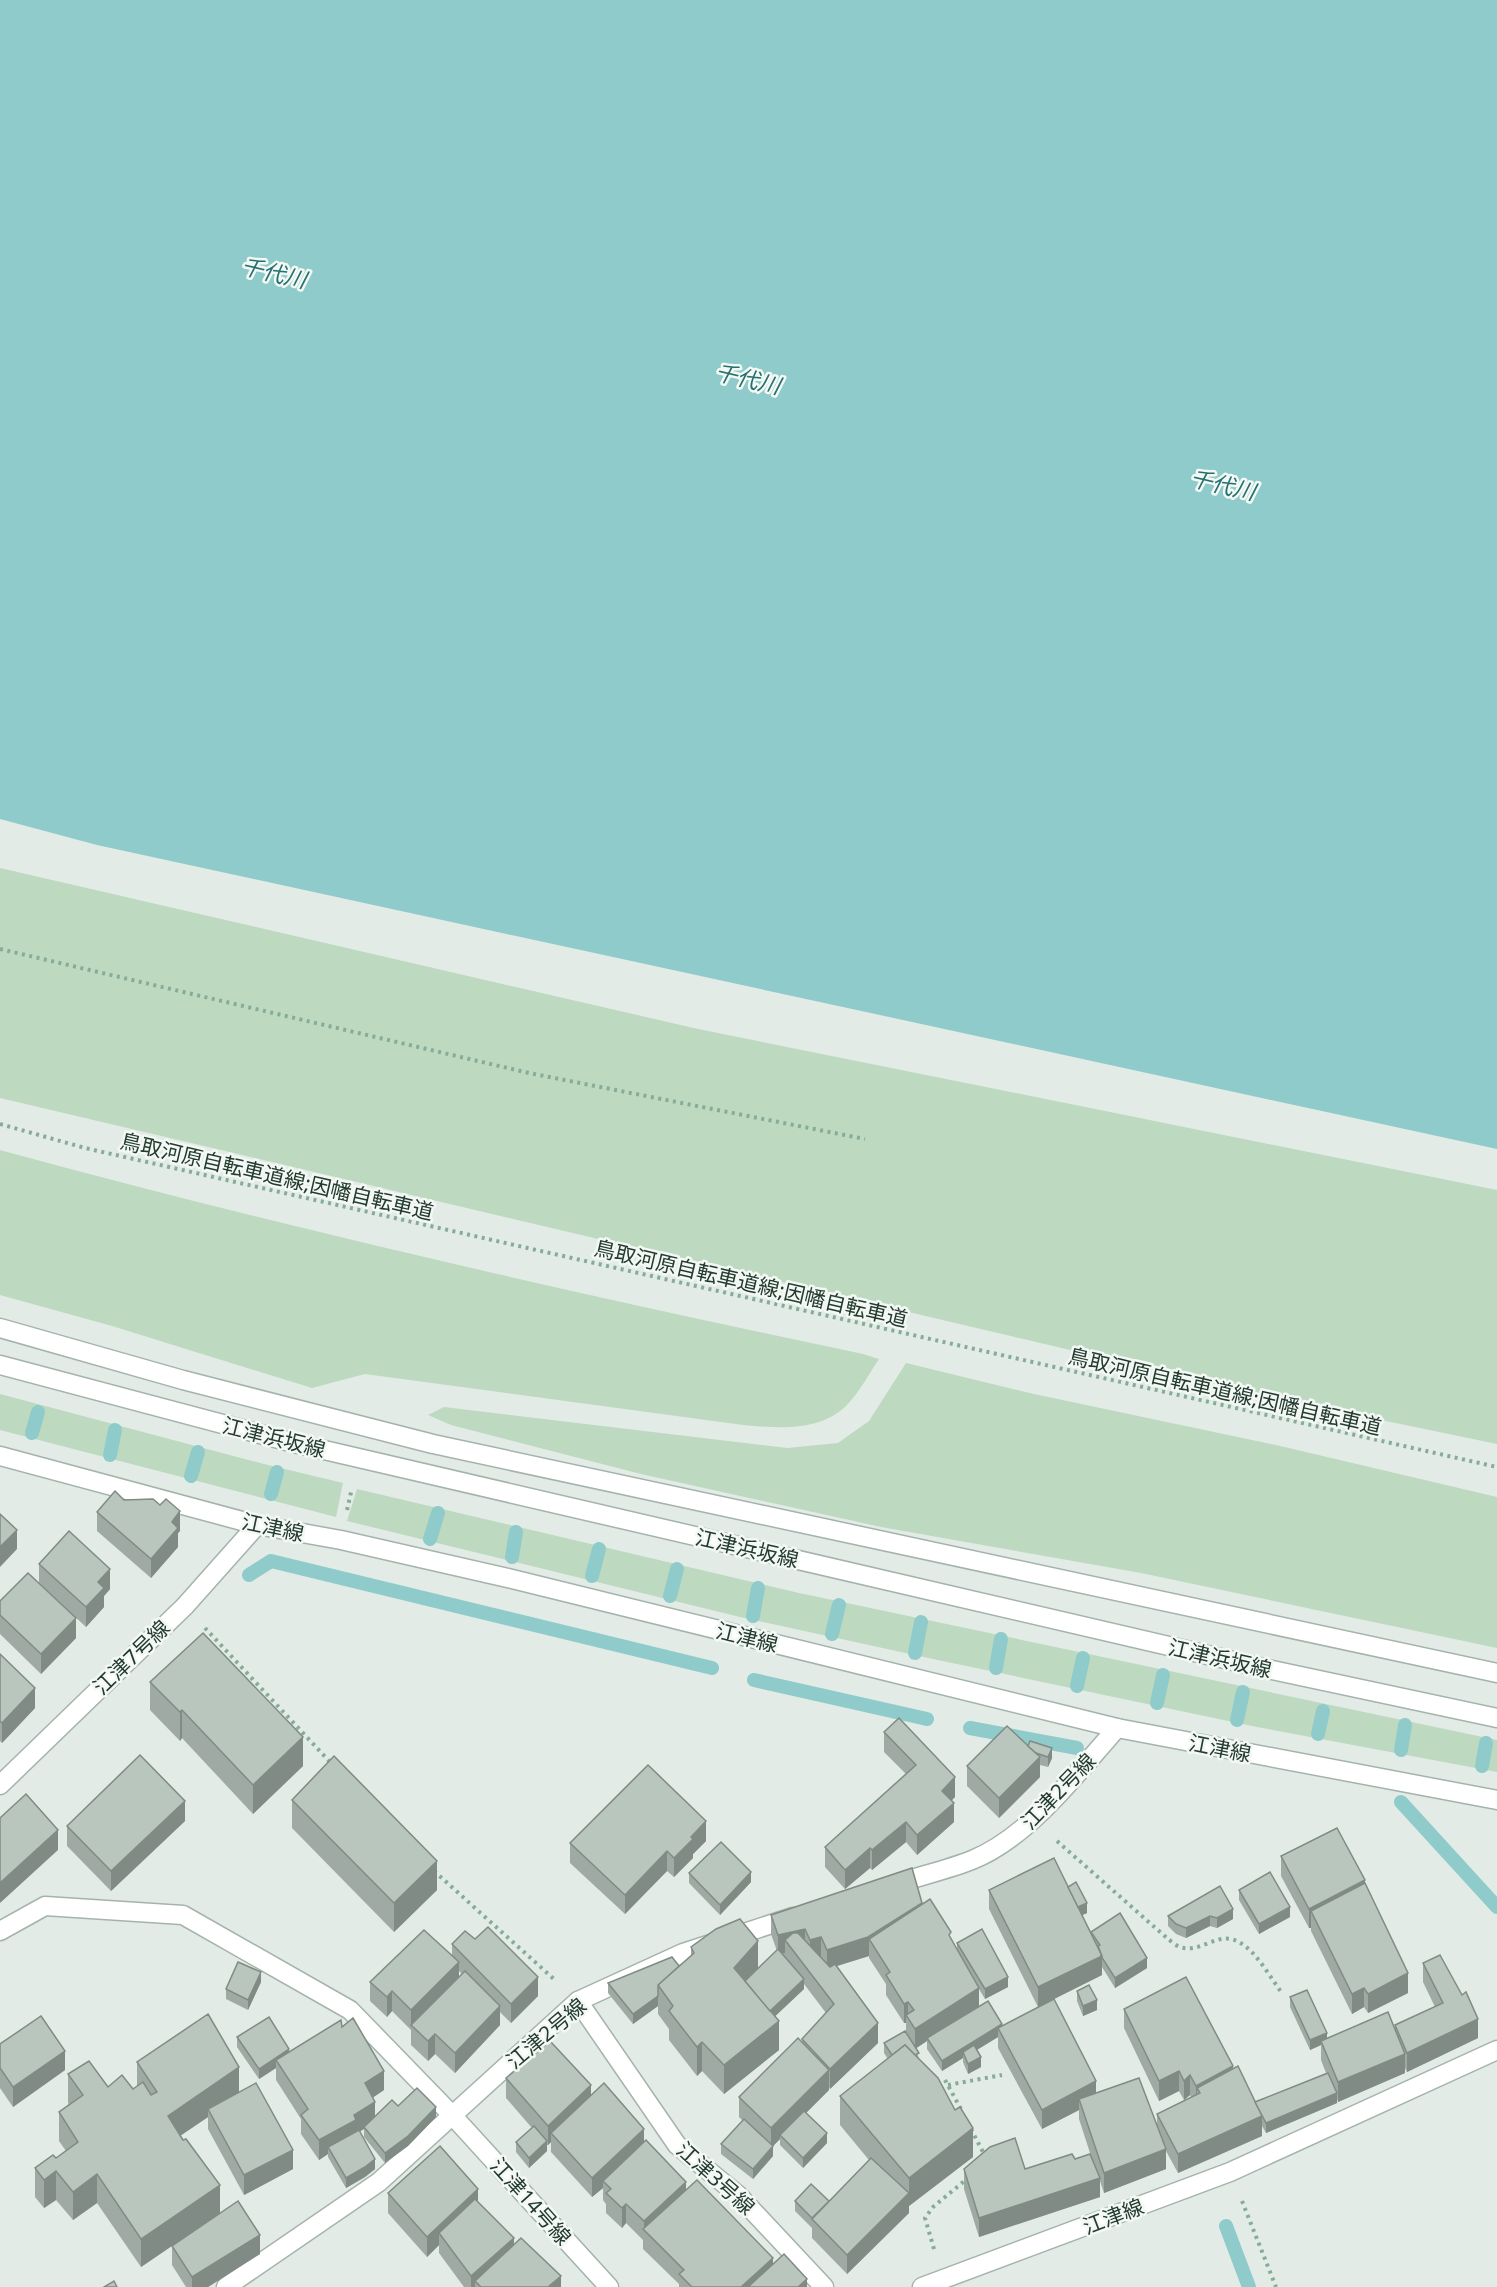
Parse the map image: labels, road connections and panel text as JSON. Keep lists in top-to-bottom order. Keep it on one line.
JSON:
{"streets":{"street":["江津浜坂線","江津線","江津7号線","江津2号線","江津3号線","江津14号線"],"path":["鳥取河原自転車道線;因幡自転車道"]},"crossings":[["江津線","江津7号線"],["江津線","江津2号線"],["江津2号線","江津3号線"],["江津2号線","江津14号線"]],"water":["千代川"]}
